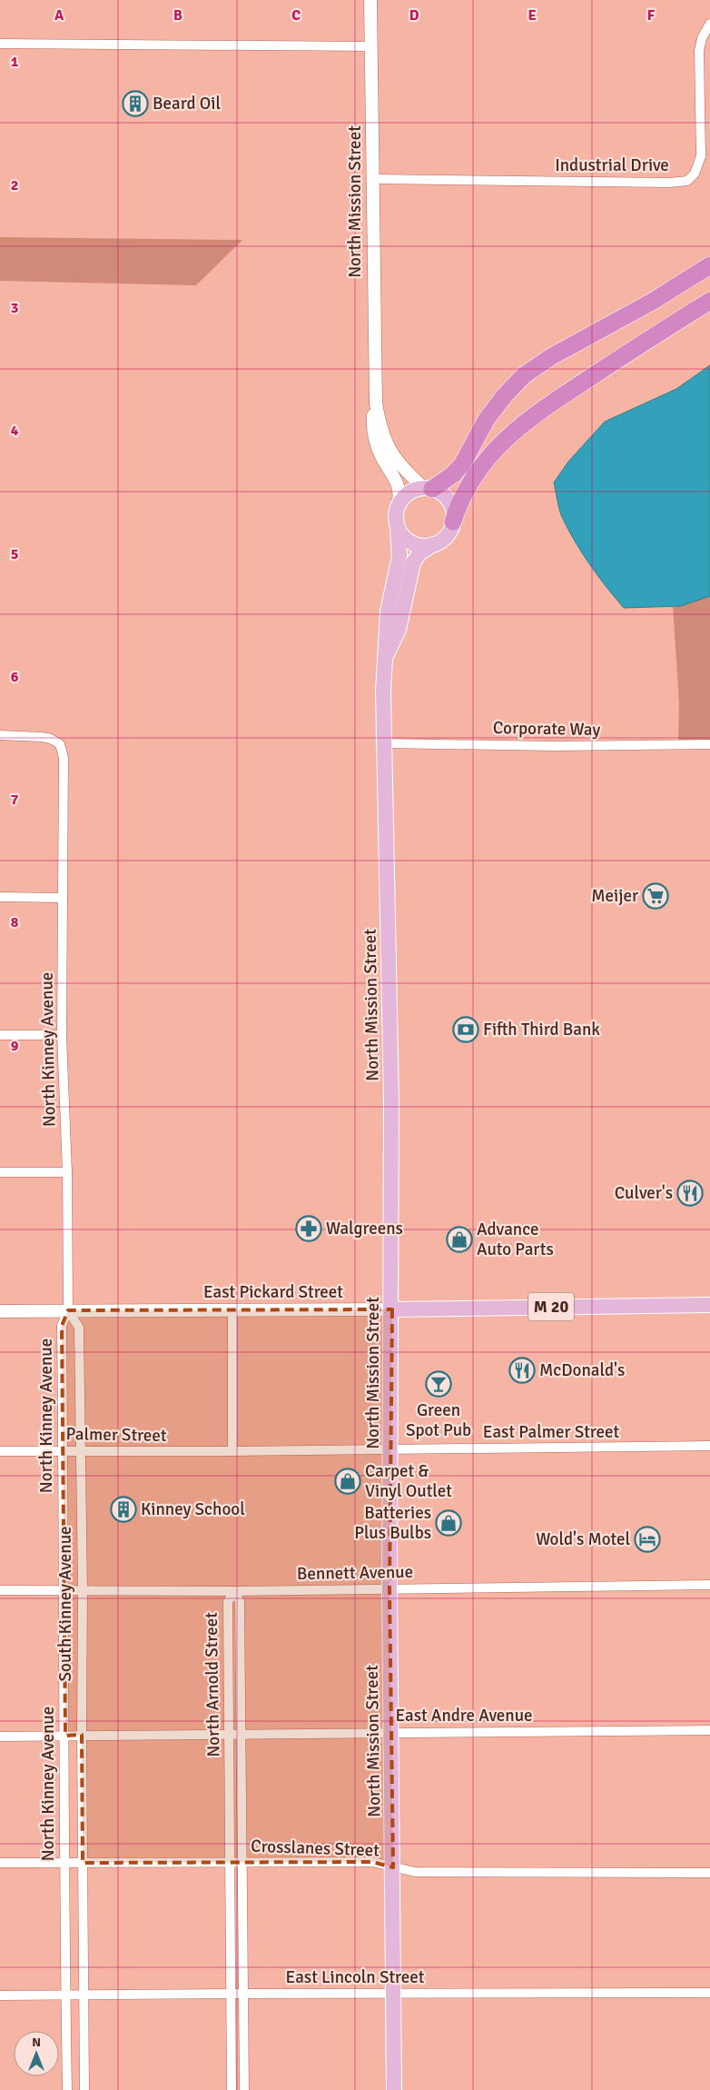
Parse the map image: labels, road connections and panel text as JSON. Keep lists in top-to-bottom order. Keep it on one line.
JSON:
{"streets":{"main road":["North Mission Street","East Pickard Street","M 20"],"street":["Industrial Drive","Corporate Way","North Kinney Avenue","East Palmer Street","Palmer Street","Bennett Avenue","South Kinney Avenue","North Arnold Street","East Andre Avenue","Crosslanes Street","East Lincoln Street"]},"crossings":[["Industrial Drive","North Mission Street"],["North Mission Street","Corporate Way"],["North Mission Street","East Pickard Street"],["North Mission Street","East Palmer Street"],["North Mission Street","Bennett Avenue"],["North Mission Street","East Andre Avenue"],["North Mission Street","Crosslanes Street"],["North Mission Street","East Lincoln Street"],["North Kinney Avenue","East Pickard Street"],["North Kinney Avenue","Palmer Street"],["North Kinney Avenue","Bennett Avenue"],["North Kinney Avenue","South Kinney Avenue"],["North Kinney Avenue","East Andre Avenue"],["North Kinney Avenue","Crosslanes Street"],["North Kinney Avenue","East Lincoln Street"],["East Pickard Street","South Kinney Avenue"],["East Palmer Street","Palmer Street"],["Palmer Street","South Kinney Avenue"],["Bennett Avenue","South Kinney Avenue"],["Bennett Avenue","North Arnold Street"],["South Kinney Avenue","East Andre Avenue"],["South Kinney Avenue","Crosslanes Street"],["South Kinney Avenue","East Lincoln Street"],["North Arnold Street","East Andre Avenue"],["North Arnold Street","Crosslanes Street"],["North Arnold Street","East Lincoln Street"]],"places":{"building":["Beard Oil","Kinney School"],"supermarket":["Meijer"],"bank":["Fifth Third Bank"],"restaurant":["Culver's","McDonald's"],"pharmacy":["Walgreens"],"shop":["Advance Auto Parts","Carpet & Vinyl Outlet","Batteries Plus Bulbs"],"bar":["Green Spot Pub"],"hotel":["Wold's Motel"]},"north":"top","grid":{"columns":["A","B","C","D","E","F"],"rows":["1","2","3","4","5","6","7","8","9"]}}
